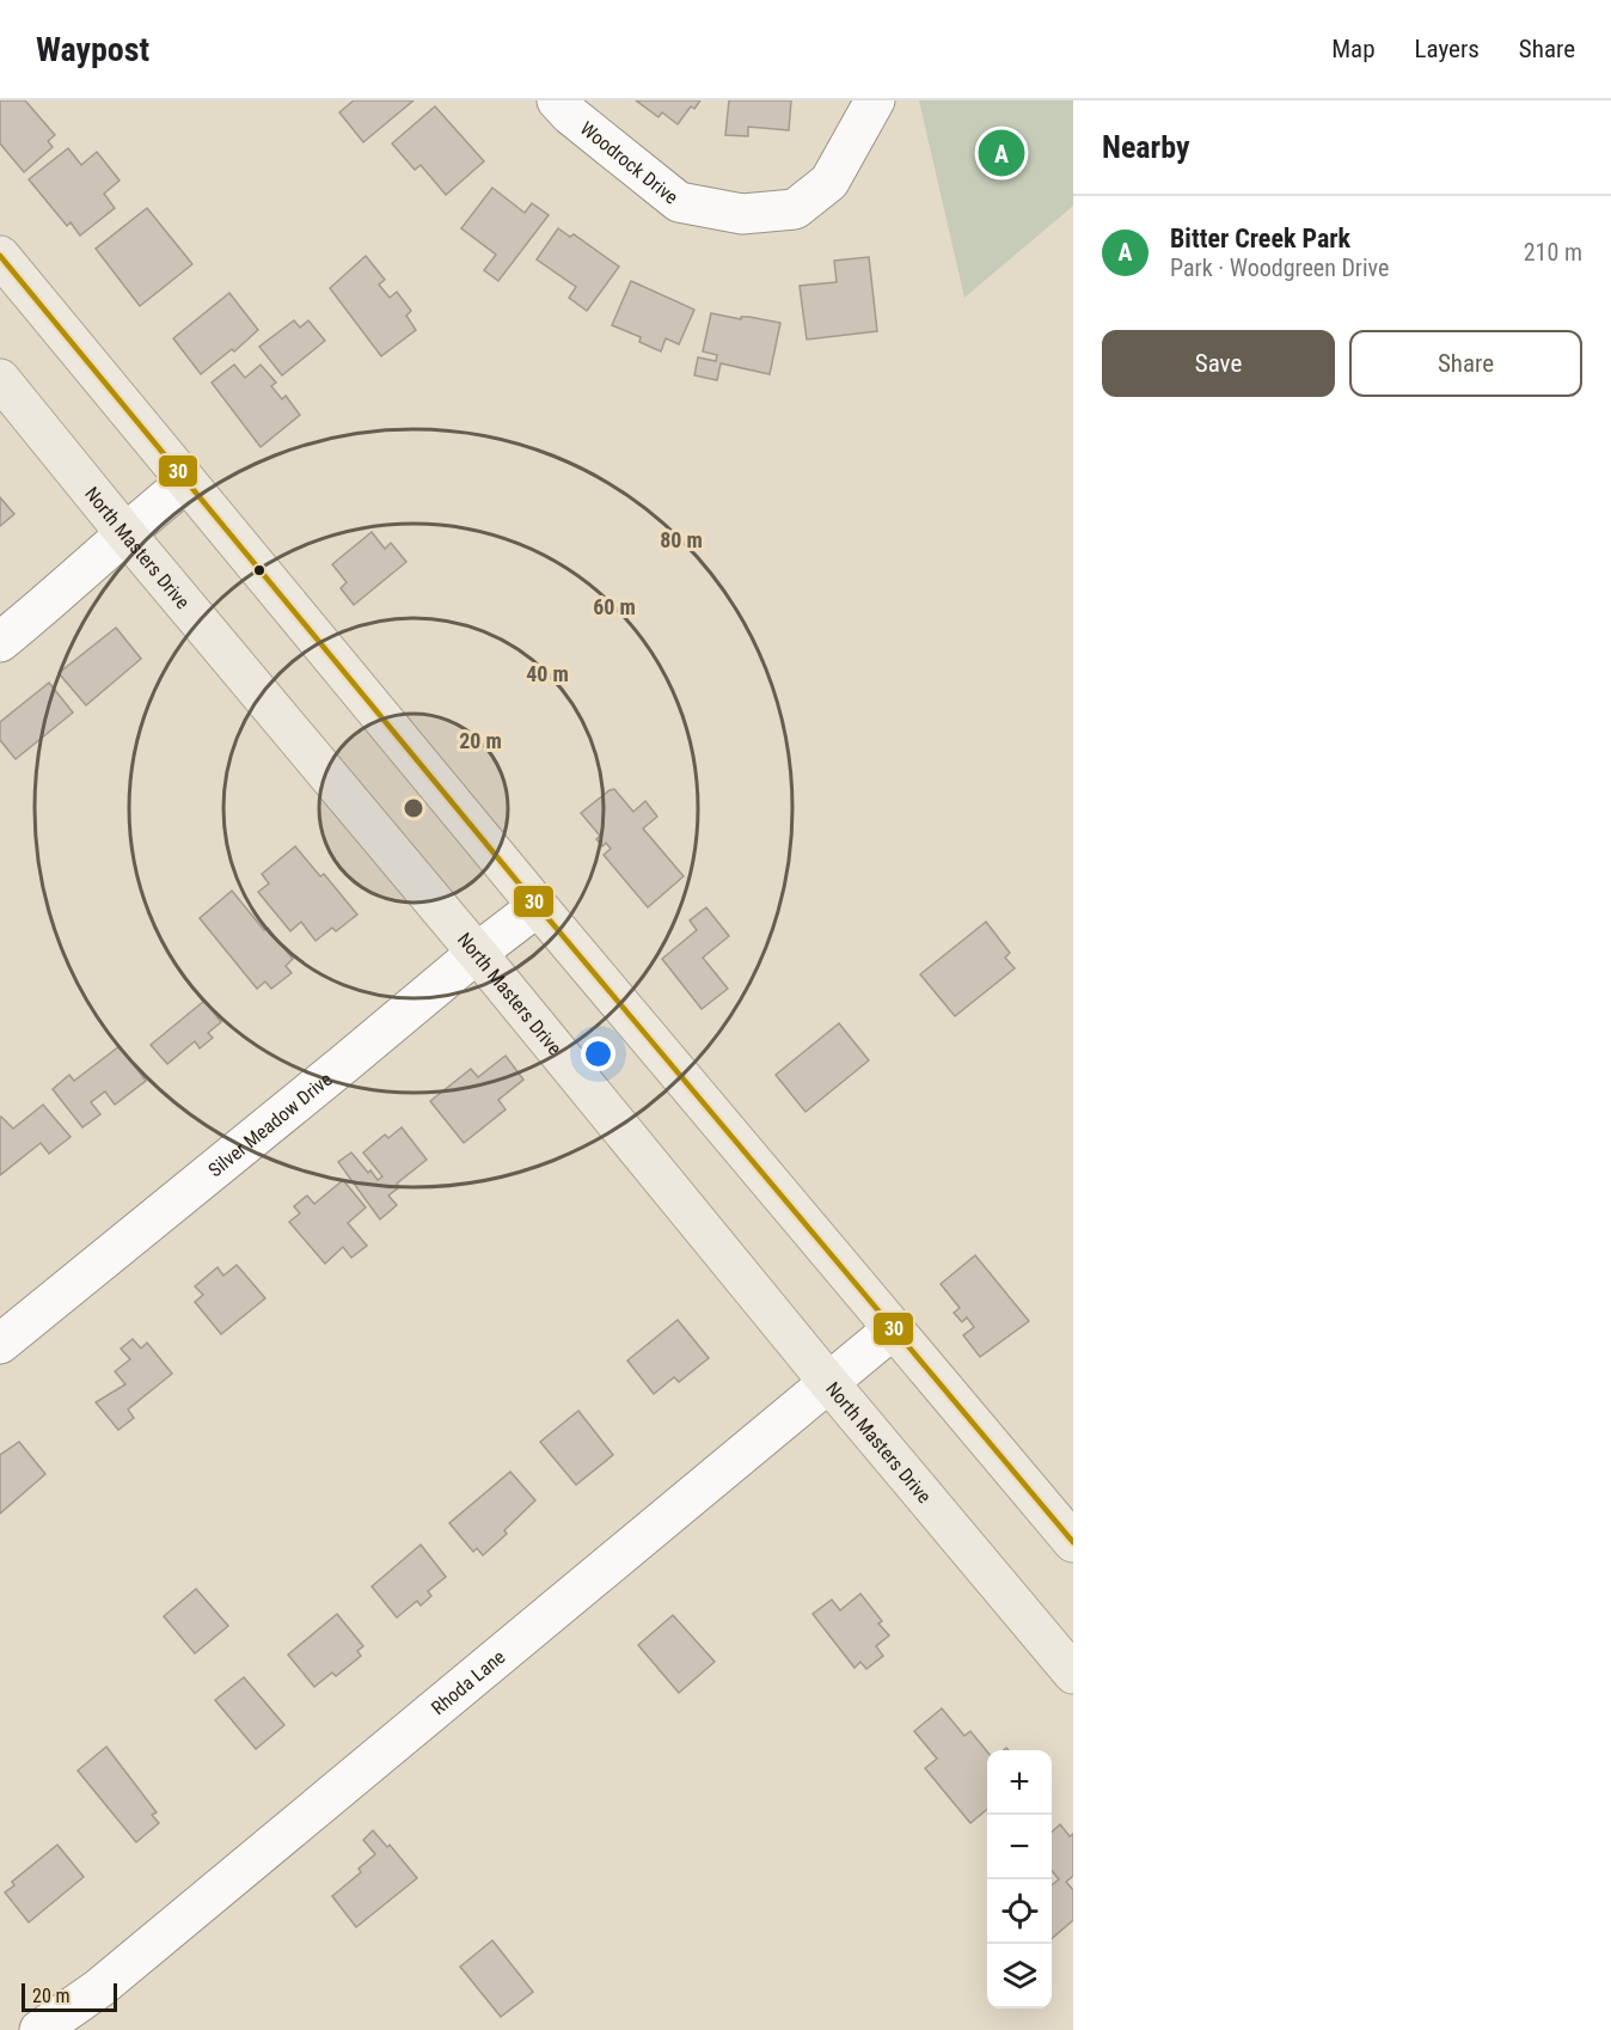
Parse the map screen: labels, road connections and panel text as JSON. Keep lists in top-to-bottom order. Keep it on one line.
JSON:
{"streets":{"main road":["North Masters Drive"],"street":["Woodrock Drive","Silver Meadow Drive","Rhoda Lane"]},"crossings":[["North Masters Drive","Silver Meadow Drive"],["North Masters Drive","Rhoda Lane"]],"lines":["transit line 30"],"scale_bar":"20 m","page":{"header":"Waypost","nav":["Map","Layers","Share"],"heading":"Nearby","pins":"A","list":[{"mark":"A","name":"Bitter Creek Park","note":"Park · Woodgreen Drive","value":"210 m"}],"buttons":["Save","Share"],"map_buttons":["+","−"],"scale":"20 m"},"rings":["80 m","60 m","40 m","20 m"]}
